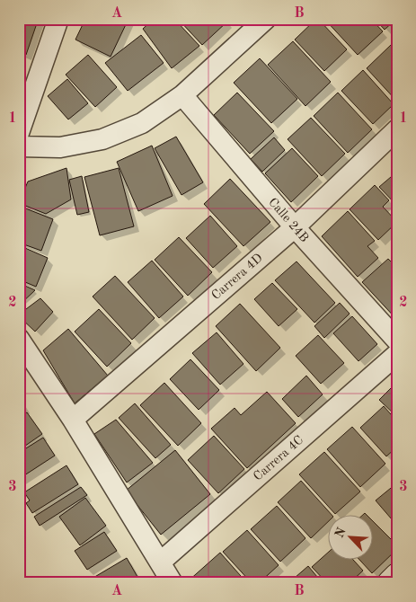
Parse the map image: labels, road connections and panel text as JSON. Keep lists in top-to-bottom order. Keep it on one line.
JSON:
{"streets":{"street":["Calle 24B","Carrera 4D","Carrera 4C"]},"crossings":[["Calle 24B","Carrera 4D"]],"north":"top left","grid":{"columns":["A","B"],"rows":["1","2","3"]}}
